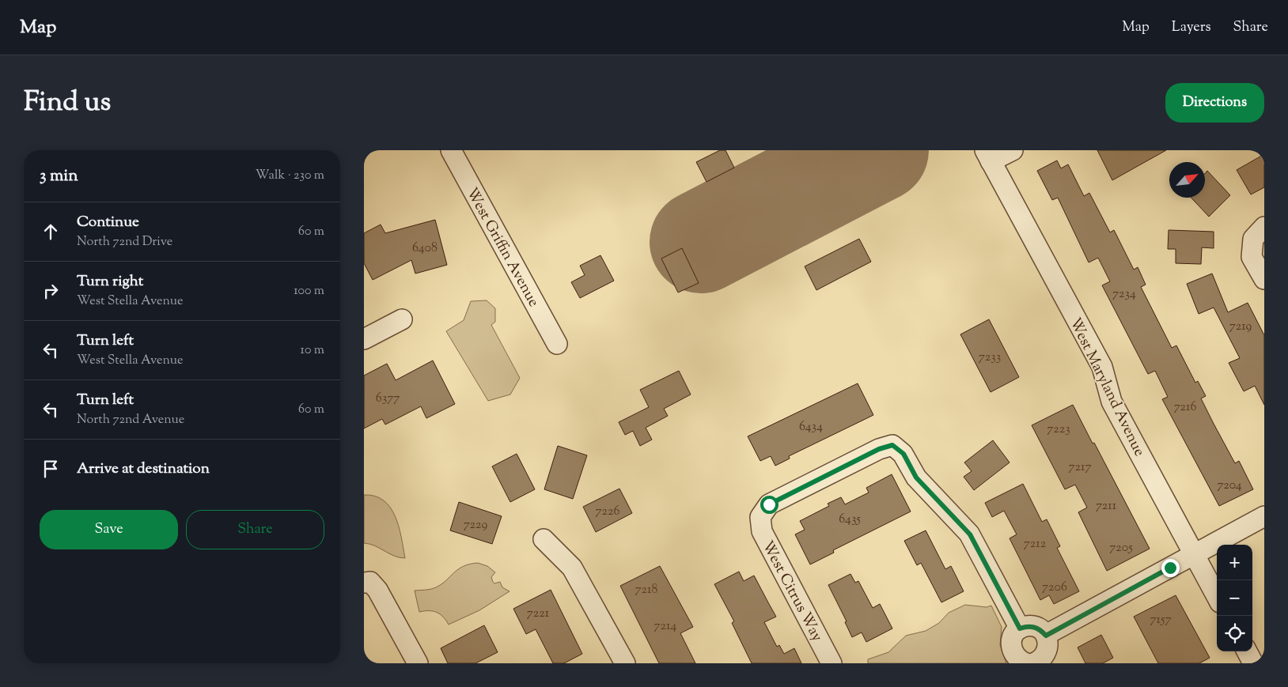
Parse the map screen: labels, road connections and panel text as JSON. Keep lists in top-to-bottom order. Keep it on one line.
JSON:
{"streets":{"street":["West Griffin Avenue","West Maryland Avenue","West Citrus Way"]},"house_numbers":["6408","7234","7219","7233","6377","7216","6434","7223","7217","7204","7211","7226","6435","7229","7212","7205","7206","7218","7221","7157","7214"],"north":"top right","page":{"header":"Map","nav":["Map","Layers","Share"],"title":"Find us","buttons":["Directions",["Save","Share"]],"heading":["3 min","Walk · 230 m"],"list":[["Continue","North 72nd Drive","60 m"],["Turn right","West Stella Avenue","100 m"],["Turn left","West Stella Avenue","10 m"],["Turn left","North 72nd Avenue","60 m"],"Arrive at destination"],"map_buttons":["+","−"]}}
